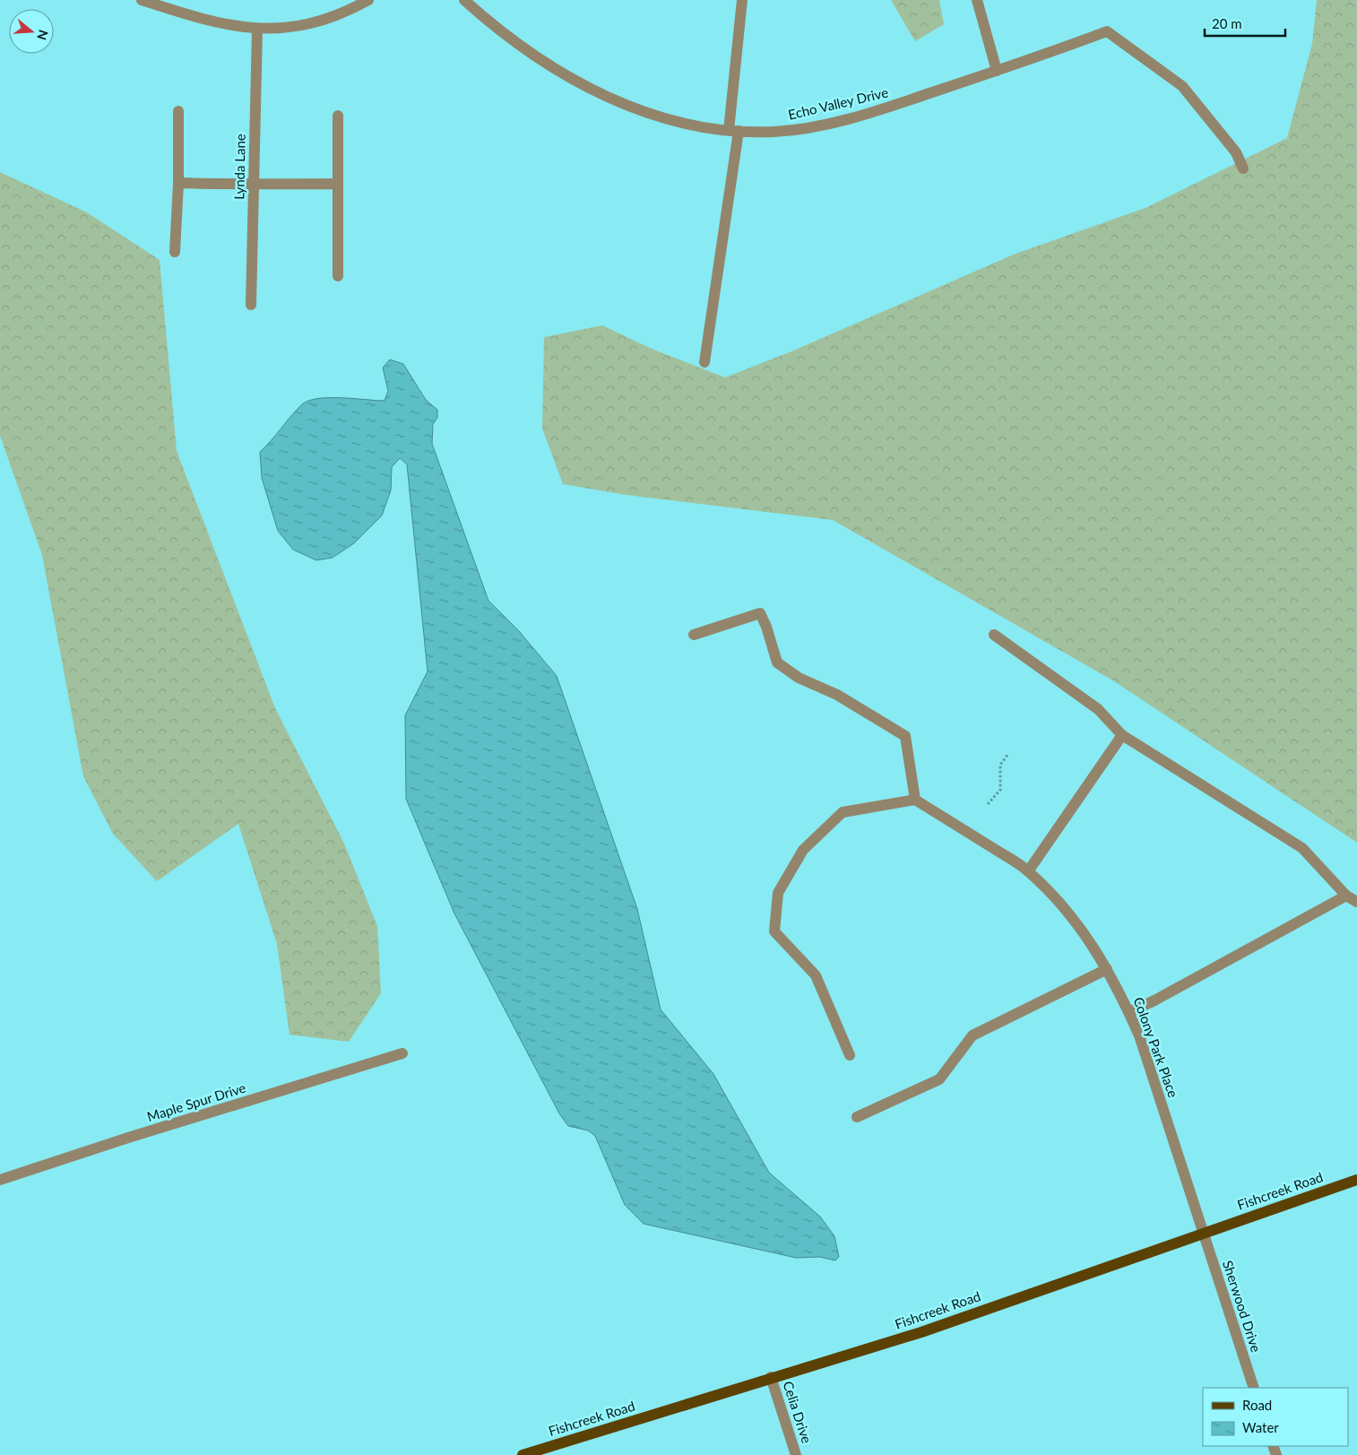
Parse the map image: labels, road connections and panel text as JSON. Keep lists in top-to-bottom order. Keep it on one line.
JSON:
{"streets":{"main road":["Fishcreek Road"],"street":["Echo Valley Drive","Lynda Lane","Colony Park Place","Maple Spur Drive","Sherwood Drive","Celia Drive"]},"crossings":[["Colony Park Place","Fishcreek Road"],["Colony Park Place","Sherwood Drive"],["Fishcreek Road","Sherwood Drive"],["Fishcreek Road","Celia Drive"]],"legend":["Road","Water"],"scale_bar":"20 m","north":"right"}
